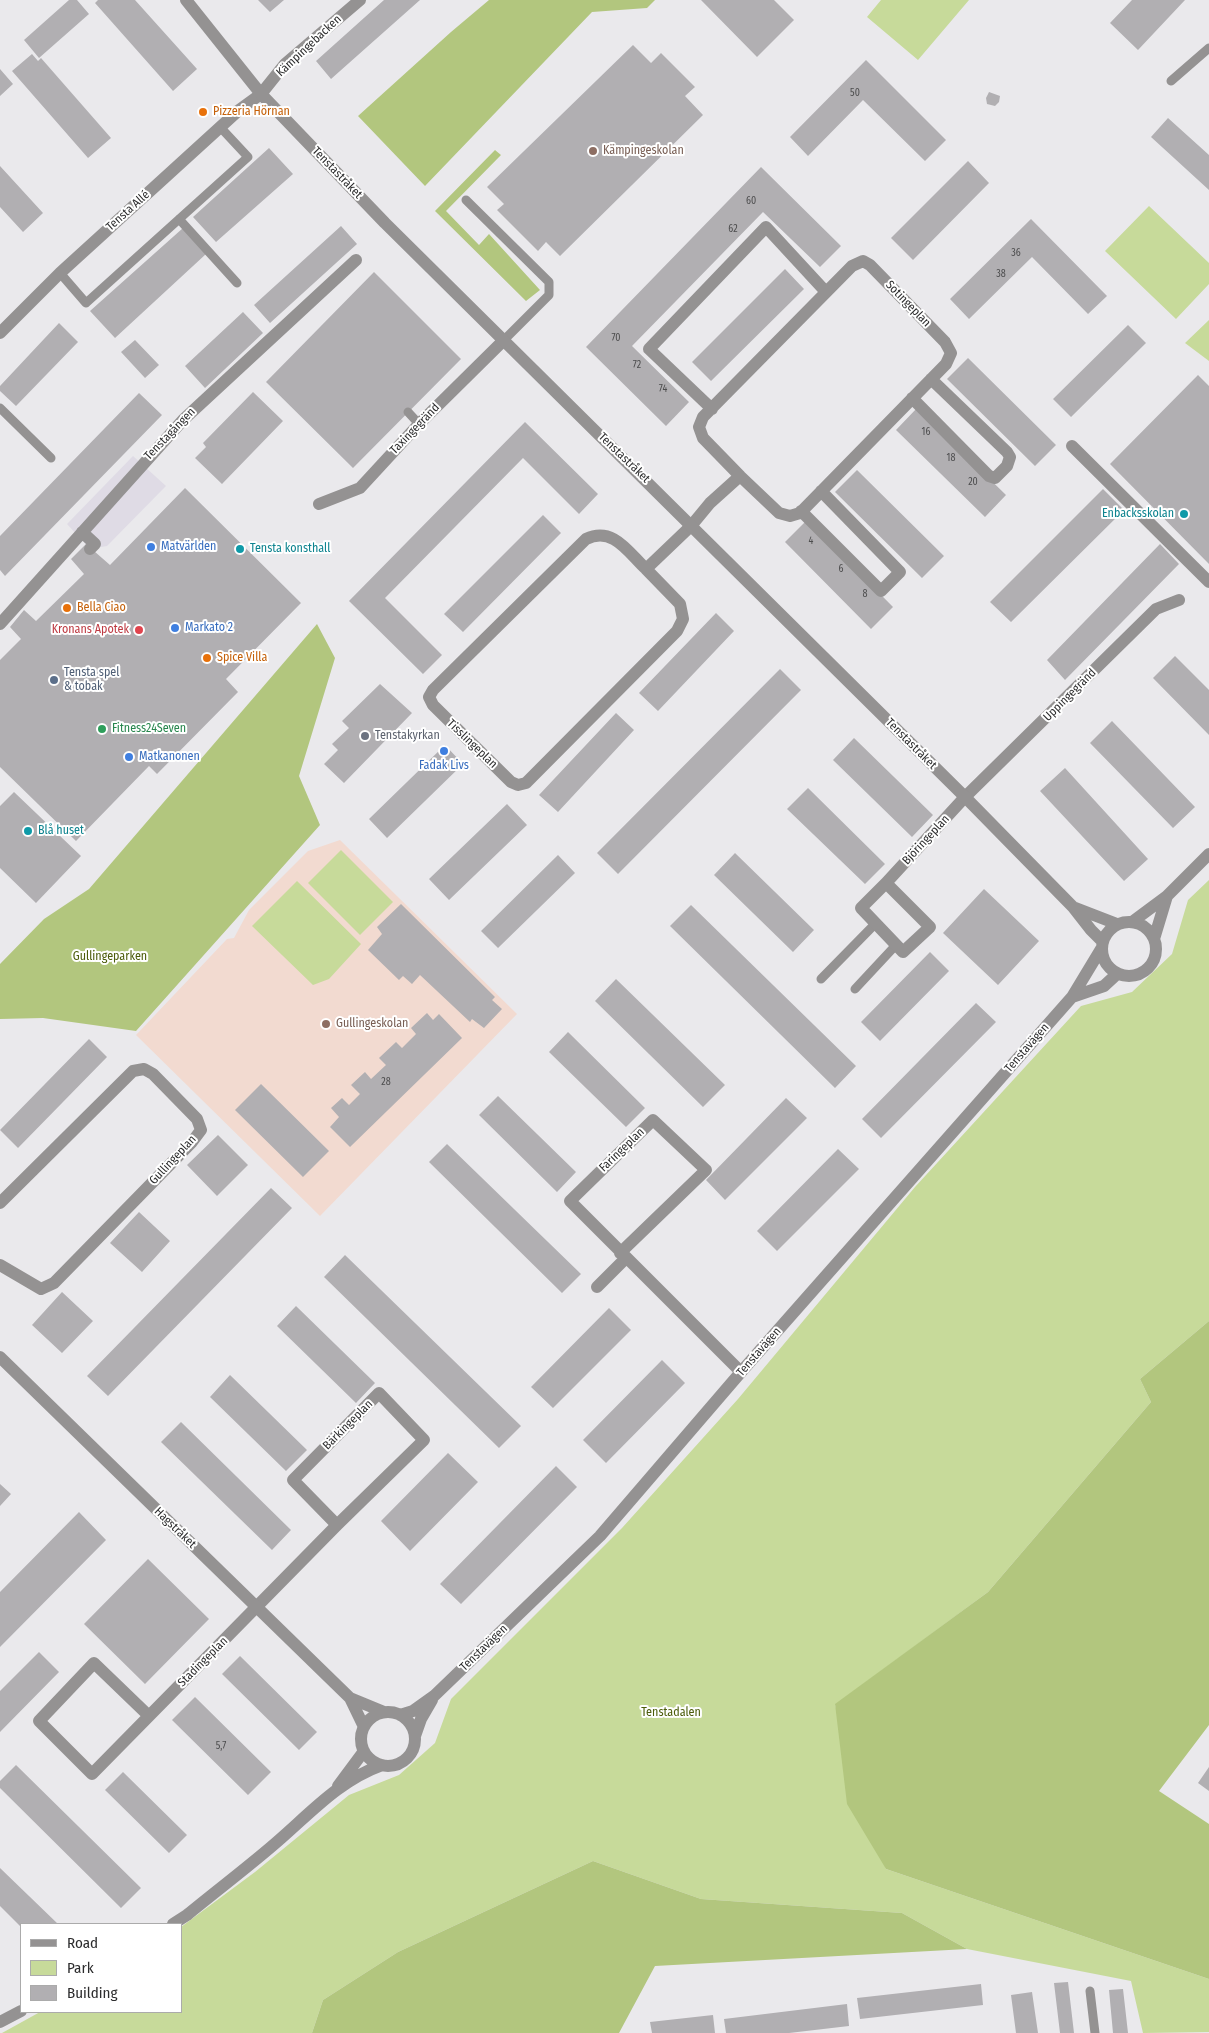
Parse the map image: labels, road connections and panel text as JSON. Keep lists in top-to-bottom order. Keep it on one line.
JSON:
{"streets":{"street":["Kämpingebacken","Tenstastråket","Tensta Allé","Sotingeplan","Taxingegränd","Tenstagången","Uppingegränd","Tisslingeplan","Björingeplan","Tenstavägen","Faringeplan","Gullingeplan","Bärkingeplan","Hagstråket","Stadingeplan"]},"crossings":[["Kämpingebacken","Tenstastråket"],["Kämpingebacken","Tensta Allé"],["Tenstastråket","Tensta Allé"],["Tenstastråket","Taxingegränd"],["Tenstastråket","Uppingegränd"],["Tenstastråket","Björingeplan"],["Tenstastråket","Tenstavägen"],["Uppingegränd","Björingeplan"],["Tenstavägen","Faringeplan"],["Tenstavägen","Hagstråket"],["Bärkingeplan","Hagstråket"],["Bärkingeplan","Stadingeplan"],["Hagstråket","Stadingeplan"]],"parks":["Gullingeparken","Tenstadalen"],"places":["Pizzeria Hörnan","Kämpingeskolan","Enbacksskolan","Matvärlden","Tensta konsthall","Bella Ciao","Markato 2","Kronans Apotek","Spice Villa","Tensta spel & tobak","Fitness24Seven","Tenstakyrkan","Fadak Livs","Matkanonen","Blå huset","Gullingeskolan"],"house_numbers":["50","60","62","36","38","70","72","74","16","18","20","4","6","8","28","5,7"],"legend":["Road","Park","Building"]}
